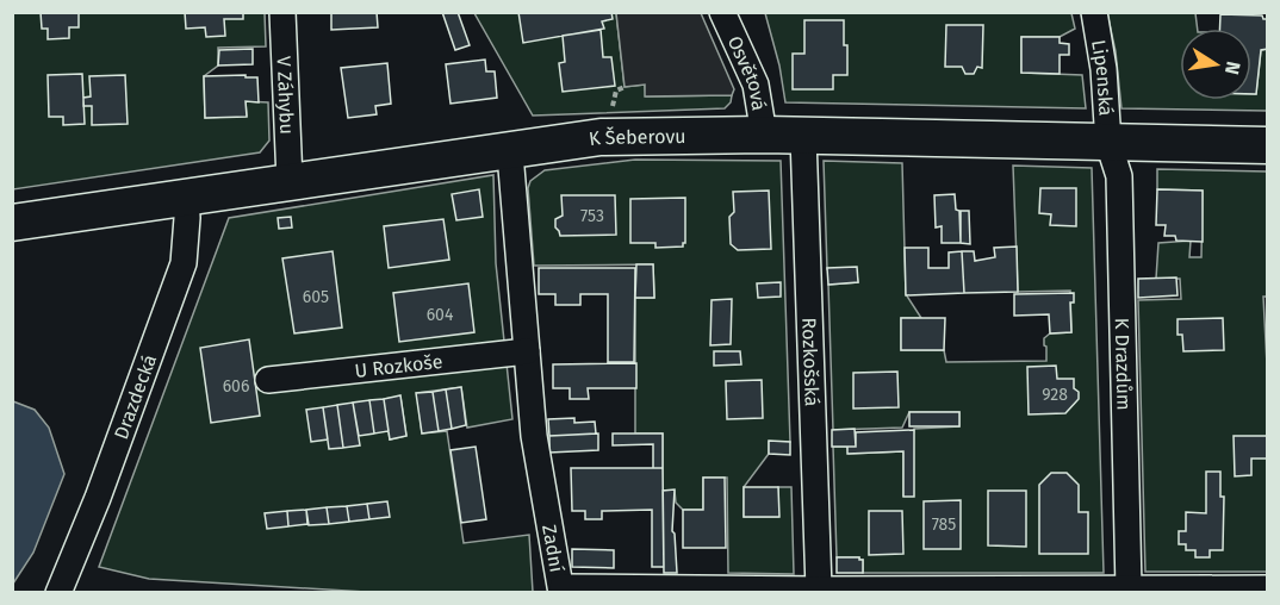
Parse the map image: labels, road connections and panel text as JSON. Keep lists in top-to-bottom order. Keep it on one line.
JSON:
{"streets":{"street":["Osvětová","Lipenská","V Záhybu","K Šeberovu","Rozkošská","K Drazdům","U Rozkoše","Drazdecká","Zadní"]},"crossings":[["Osvětová","K Šeberovu"],["Lipenská","K Šeberovu"],["Lipenská","K Drazdům"],["V Záhybu","K Šeberovu"],["K Šeberovu","Rozkošská"],["K Šeberovu","K Drazdům"],["K Šeberovu","Drazdecká"],["K Šeberovu","Zadní"],["Rozkošská","Zadní"],["K Drazdům","Zadní"],["U Rozkoše","Zadní"]],"house_numbers":["753","605","604","606","928","785"],"north":"right"}
